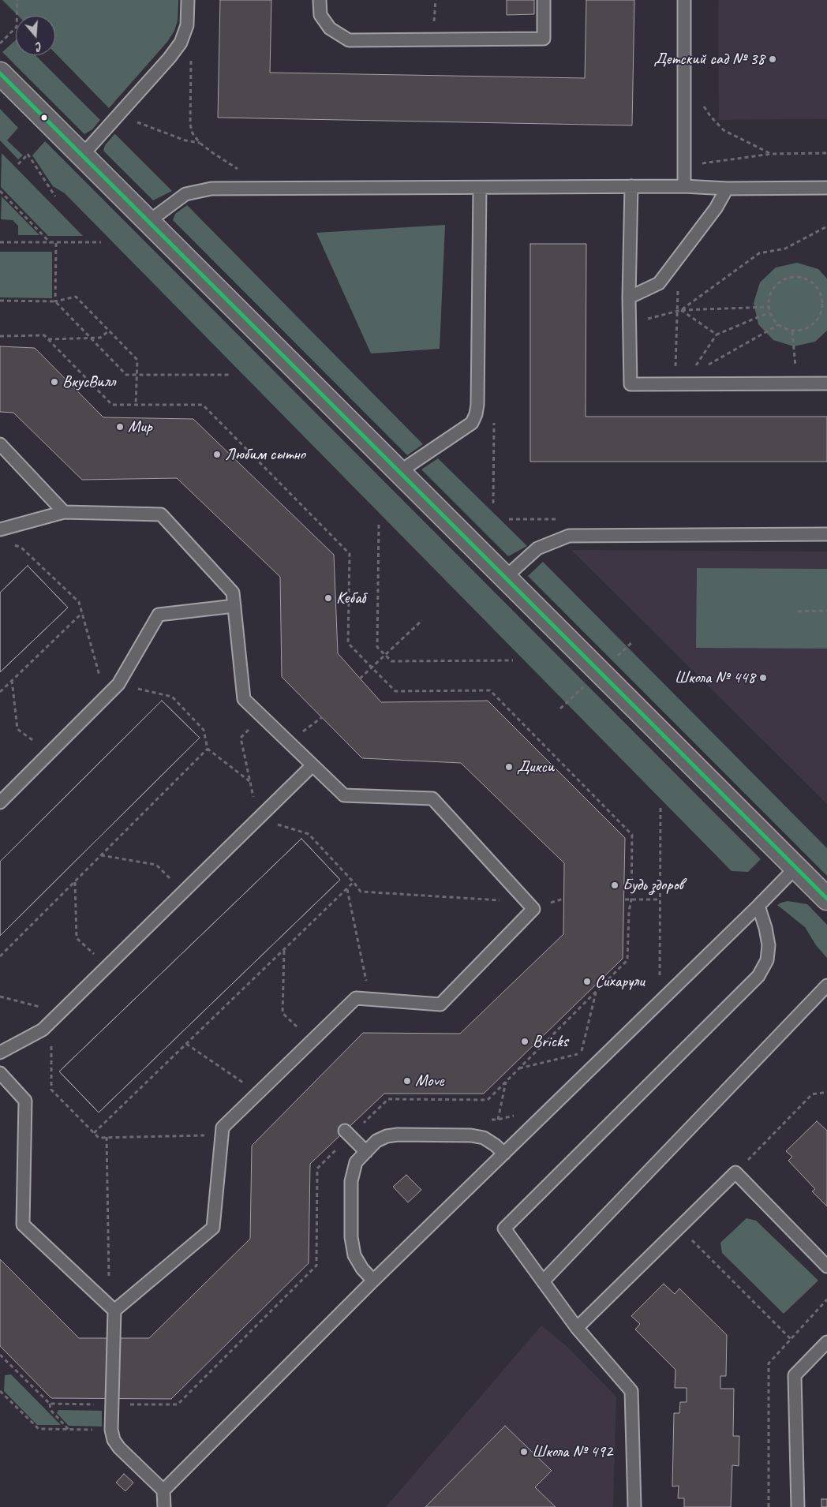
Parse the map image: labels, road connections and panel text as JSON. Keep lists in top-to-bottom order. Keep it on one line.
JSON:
{"places":["Детский сад № 38","ВкусВилл","Мир","Любим сытно","Кебаб","Школа № 448","Дикси","Будь здоров","Сихарули","Bricks","Move","Школа № 492"],"north":"bottom"}
